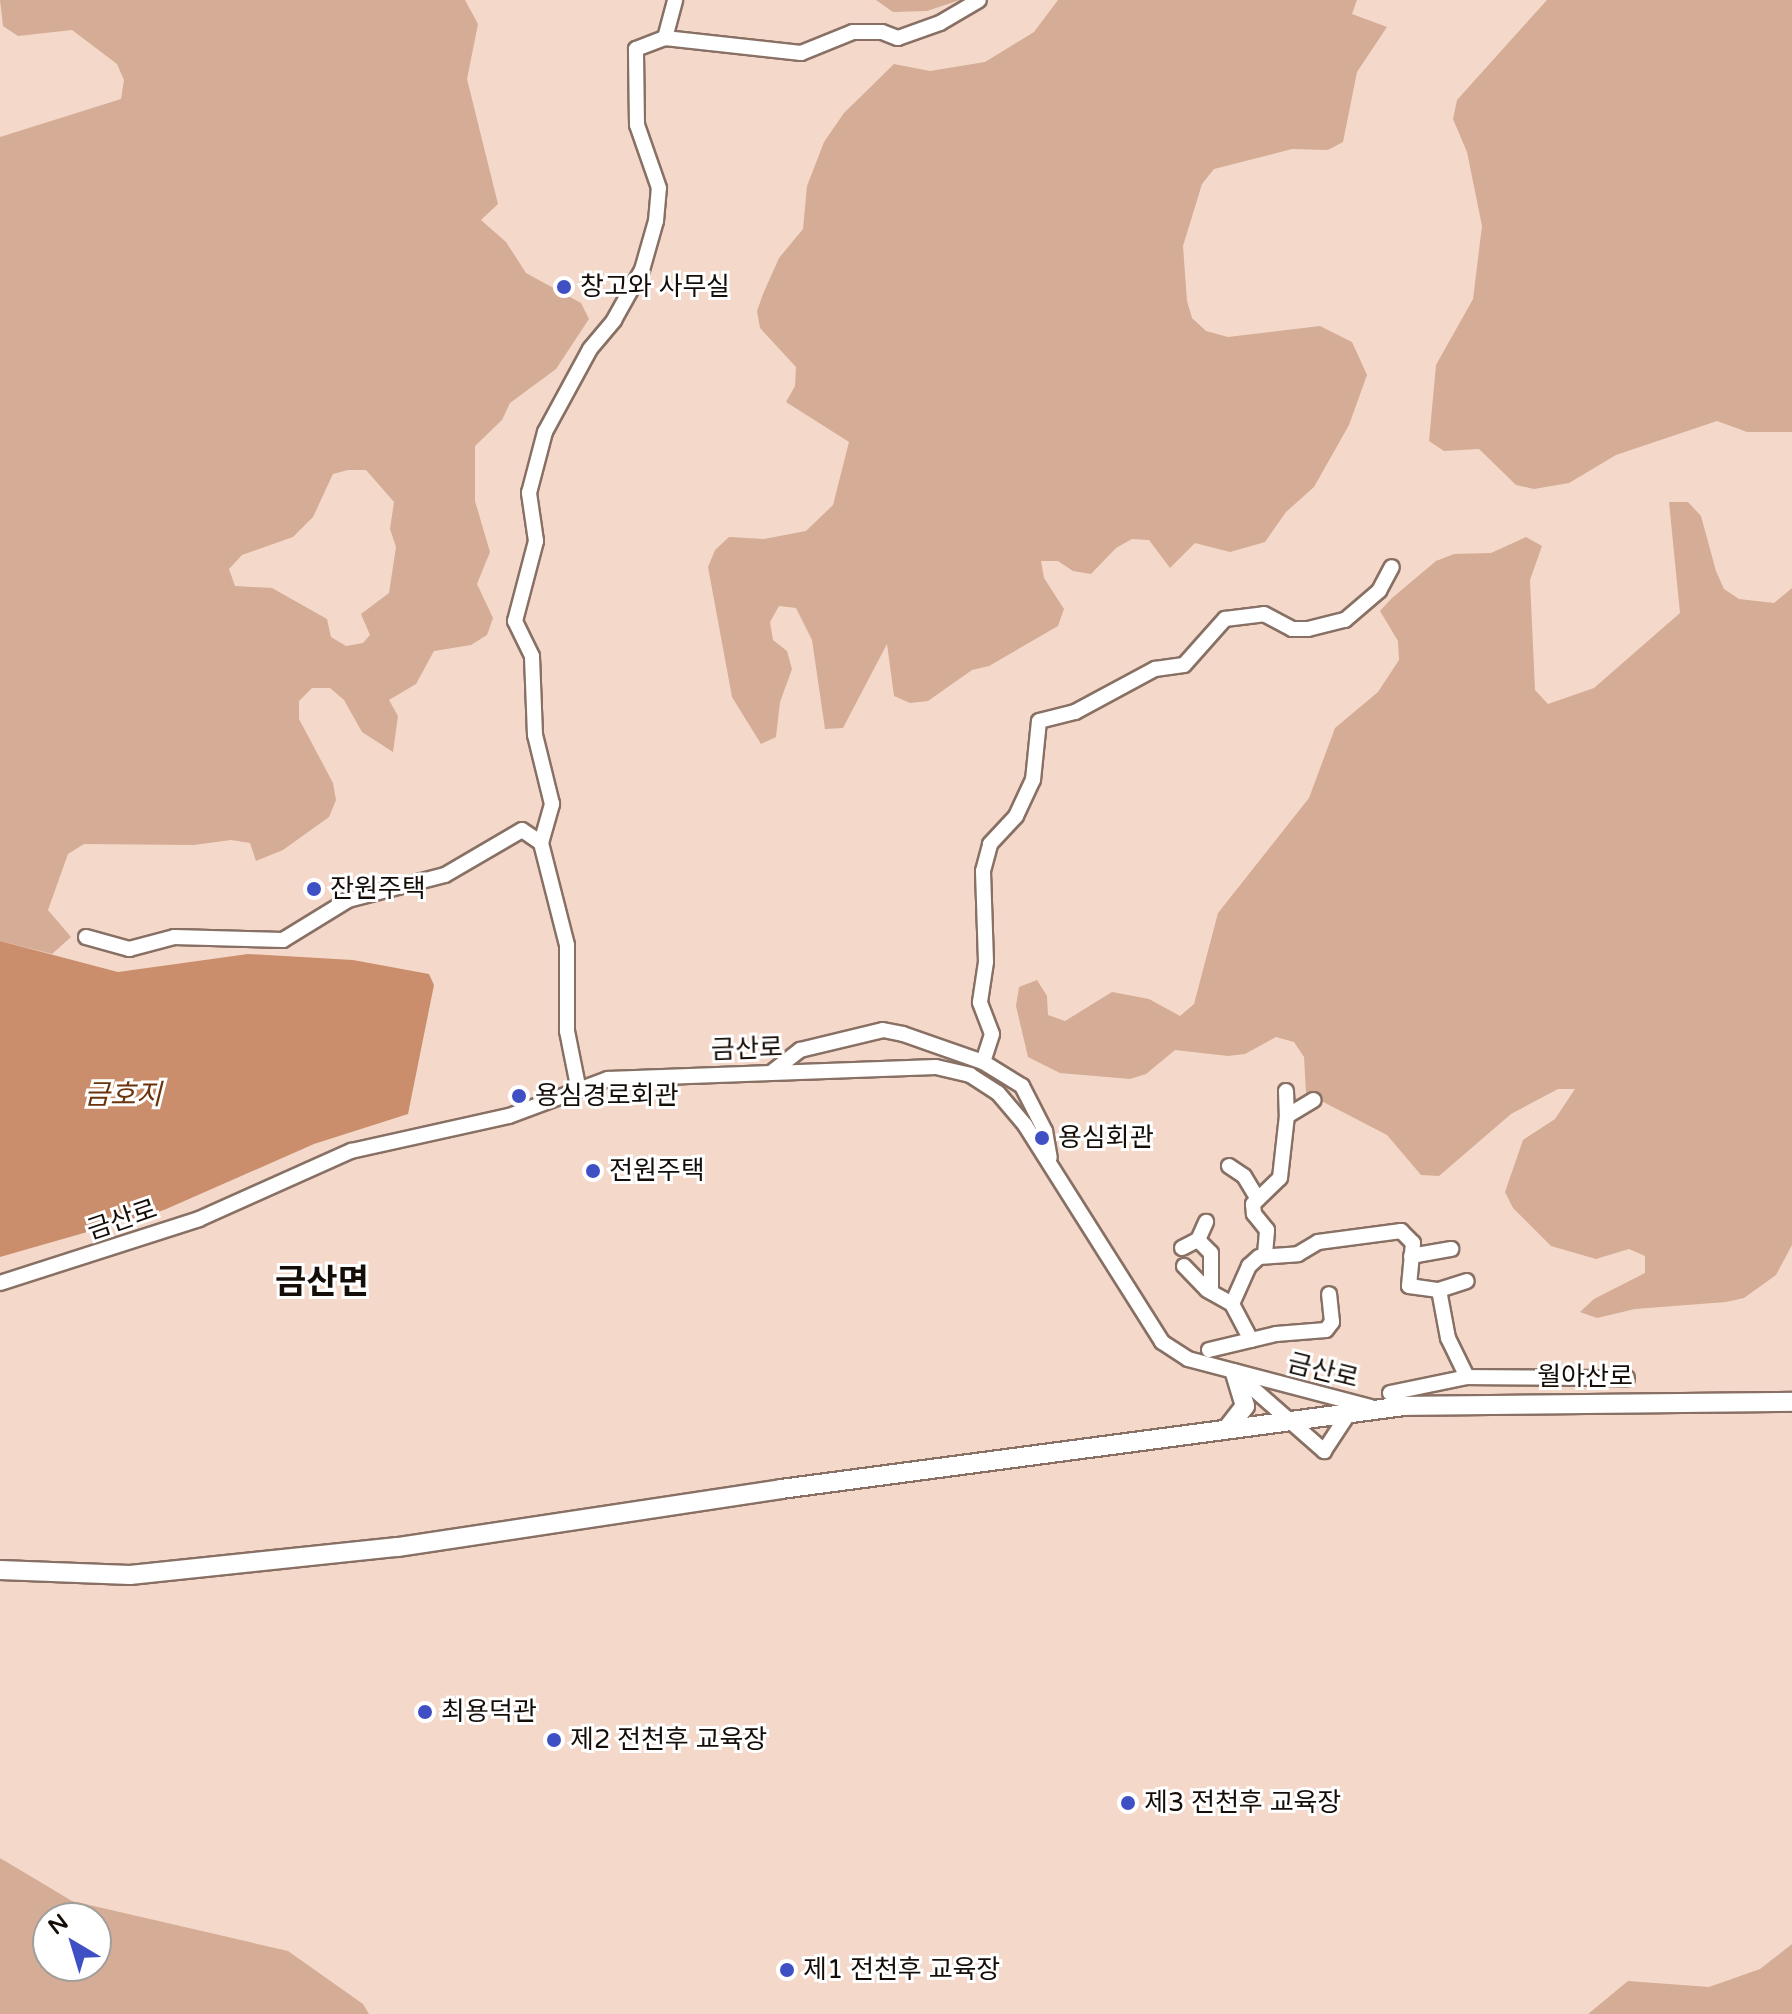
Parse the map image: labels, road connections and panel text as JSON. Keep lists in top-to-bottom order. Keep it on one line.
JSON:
{"streets":{"main road":["월아산로"],"street":["금산로"]},"crossings":[["금산로","월아산로"]],"districts":["금산면"],"water":["금호지"],"places":["창고와 사무실","잔원주택","용심경로회관","용심회관","전원주택","최용덕관","제2 전천후 교육장","제3 전천후 교육장","제1 전천후 교육장"],"north":"top left"}
